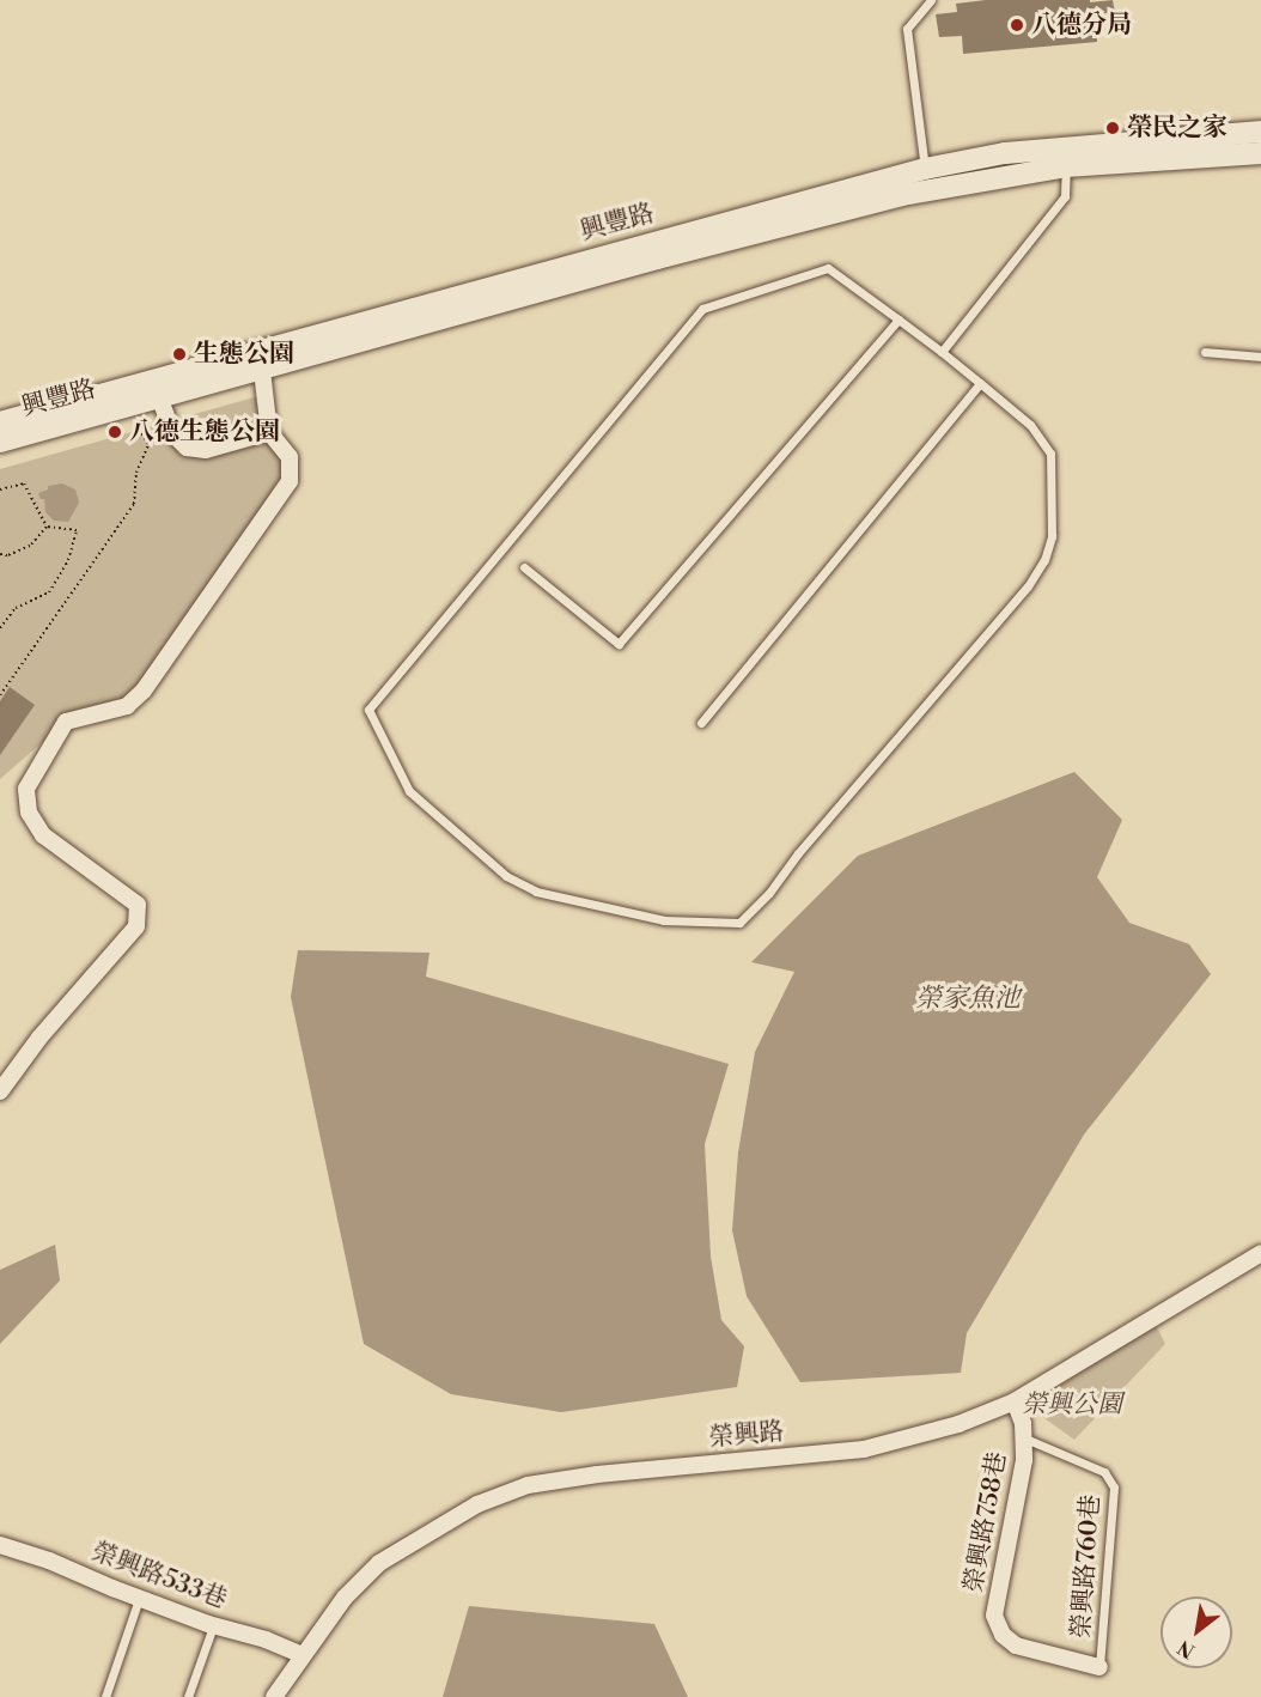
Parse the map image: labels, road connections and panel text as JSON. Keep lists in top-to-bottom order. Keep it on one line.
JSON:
{"streets":{"main road":["興豐路"],"street":["榮興路","榮興路758巷","榮興路533巷"],"lane":["榮興路760巷"]},"crossings":[["榮興路","榮興路758巷"],["榮興路","榮興路533巷"],["榮興路758巷","榮興路760巷"]],"water":["榮家魚池"],"parks":["榮興公園"],"places":["八德分局","榮民之家","生態公園","八德生態公園"],"north":"bottom left"}
